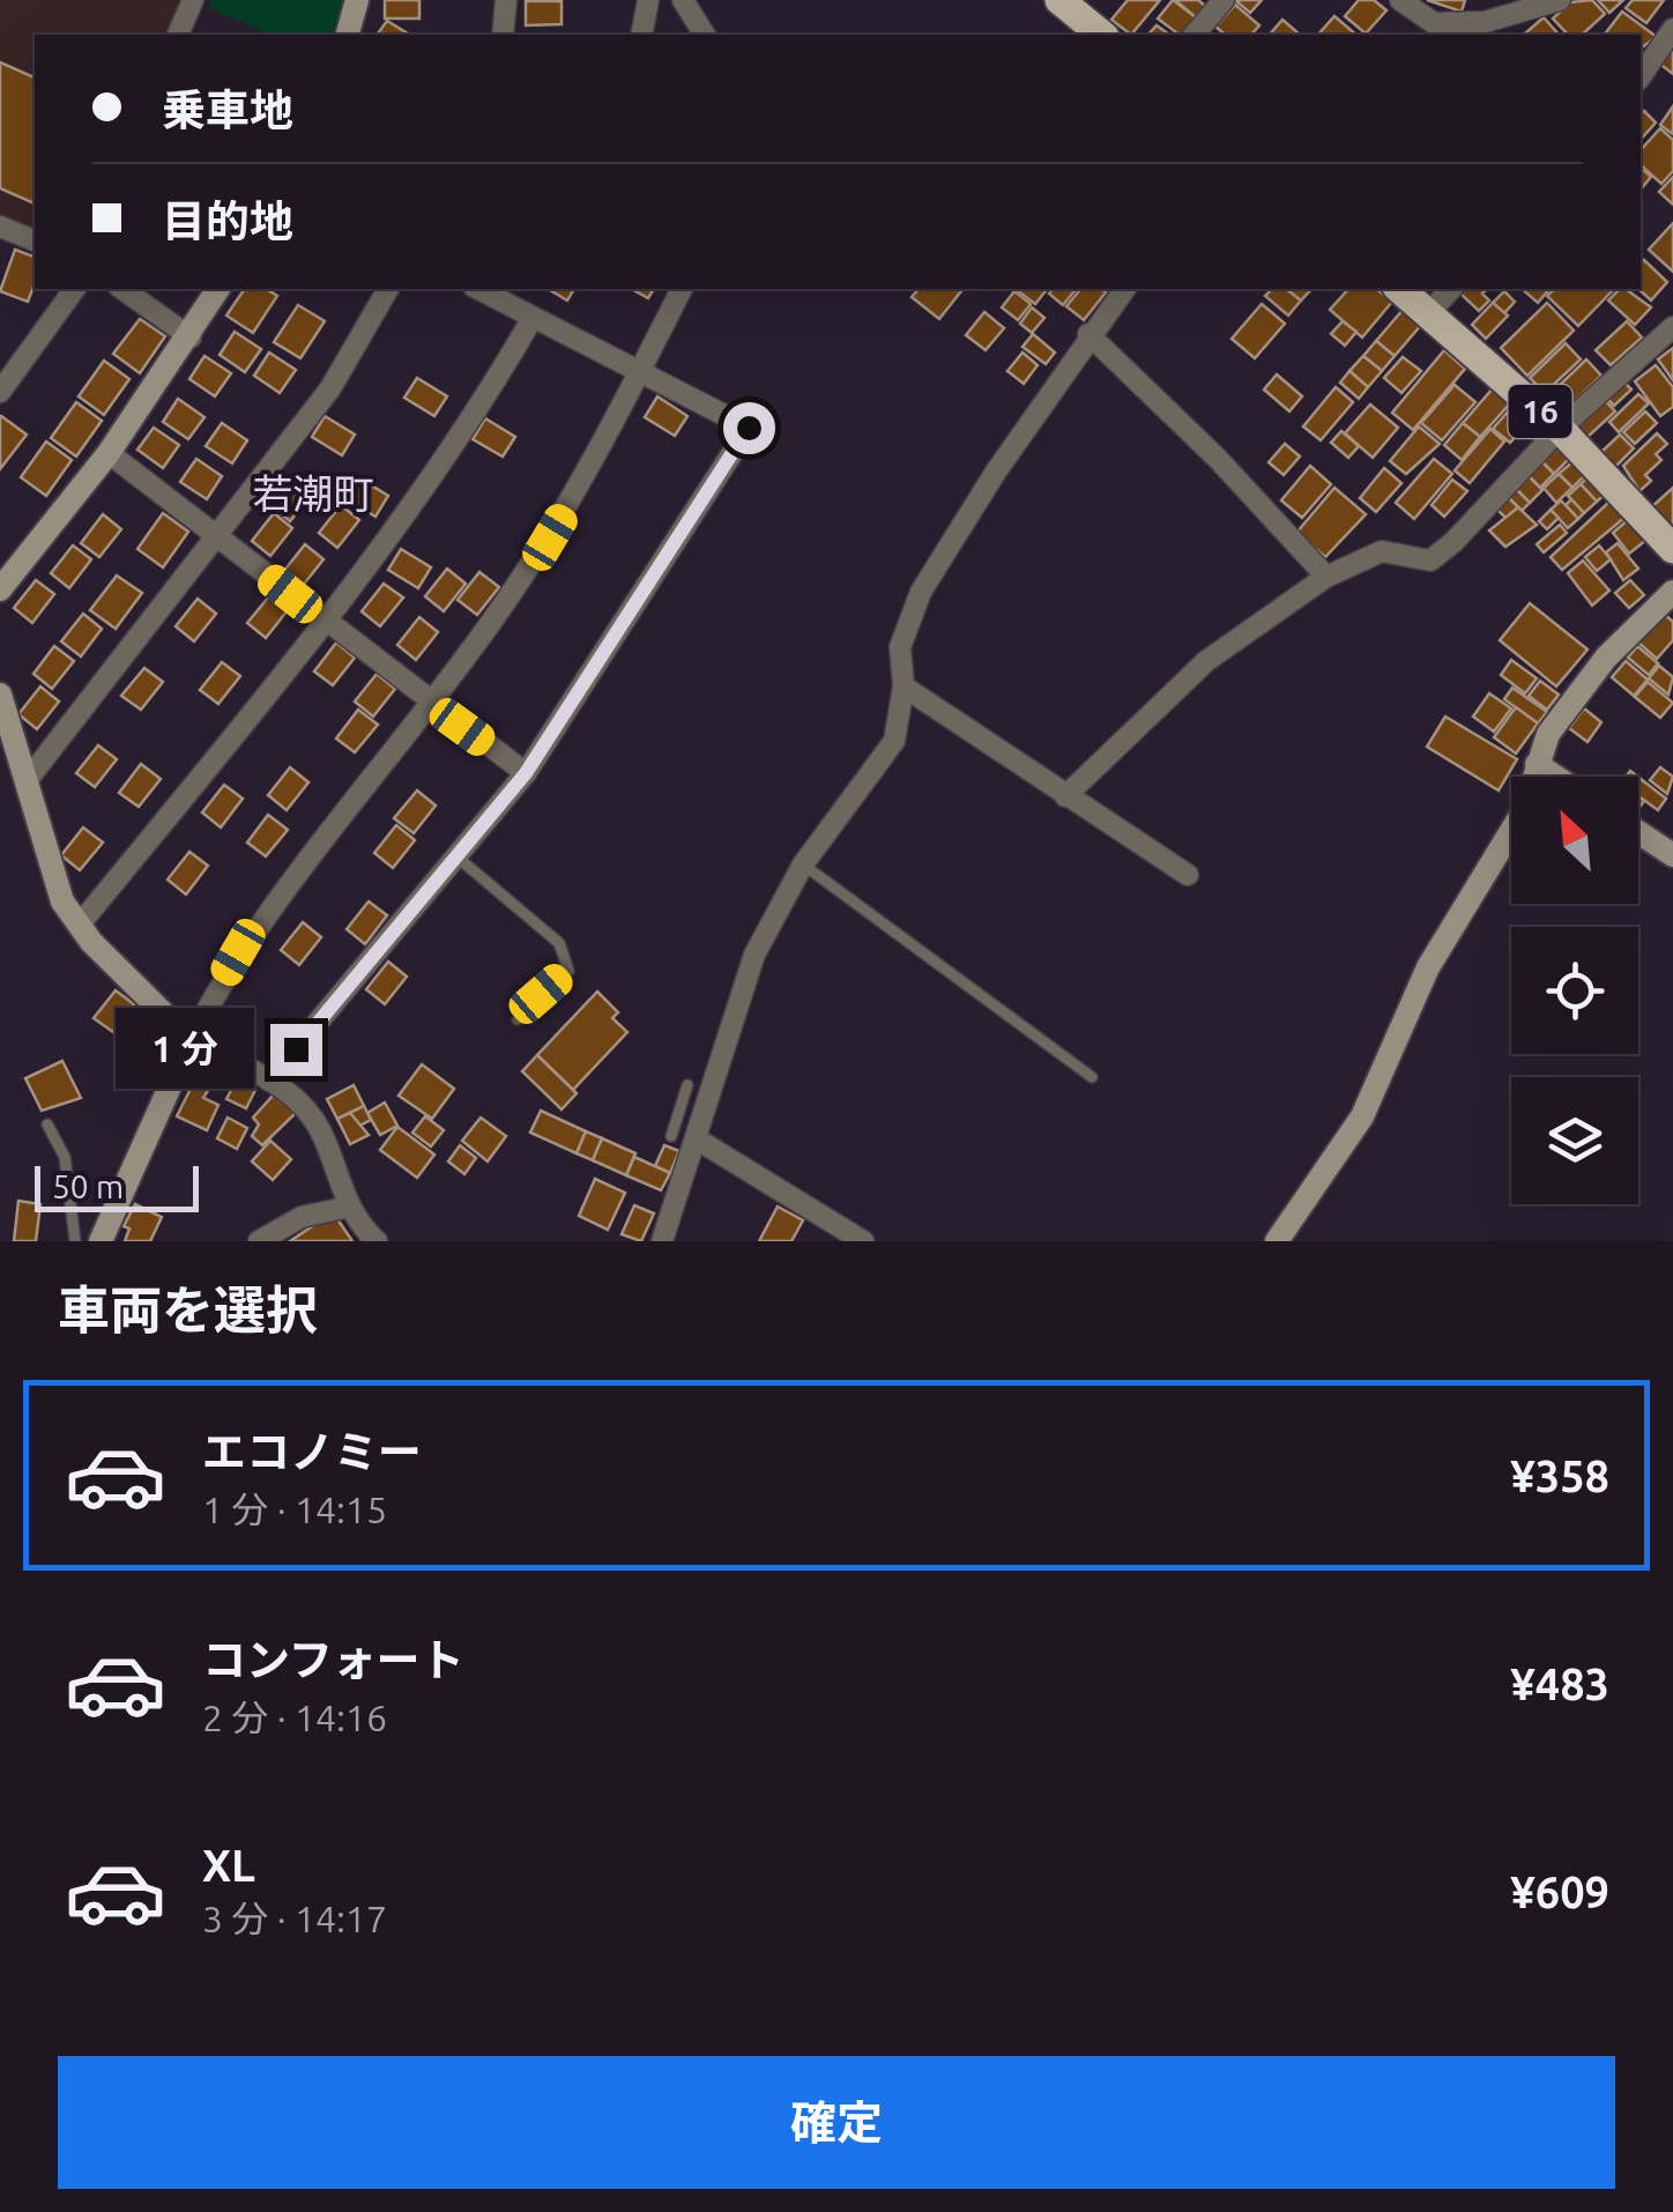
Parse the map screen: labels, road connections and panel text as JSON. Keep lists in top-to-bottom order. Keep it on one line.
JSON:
{"streets":{"main road":["16"]},"districts":["若潮町"],"scale_bar":"50 m","north":"top left","page":{"banner":["乗車地","目的地"],"bubble":"1 分","scale":"50 m","heading":"車両を選択","list":[{"name":"エコノミー","note":"1 分 · 14:15","value":"¥358"},{"name":"コンフォート","note":"2 分 · 14:16","value":"¥483"},{"name":"XL","note":"3 分 · 14:17","value":"¥609"}],"buttons":"確定"}}
